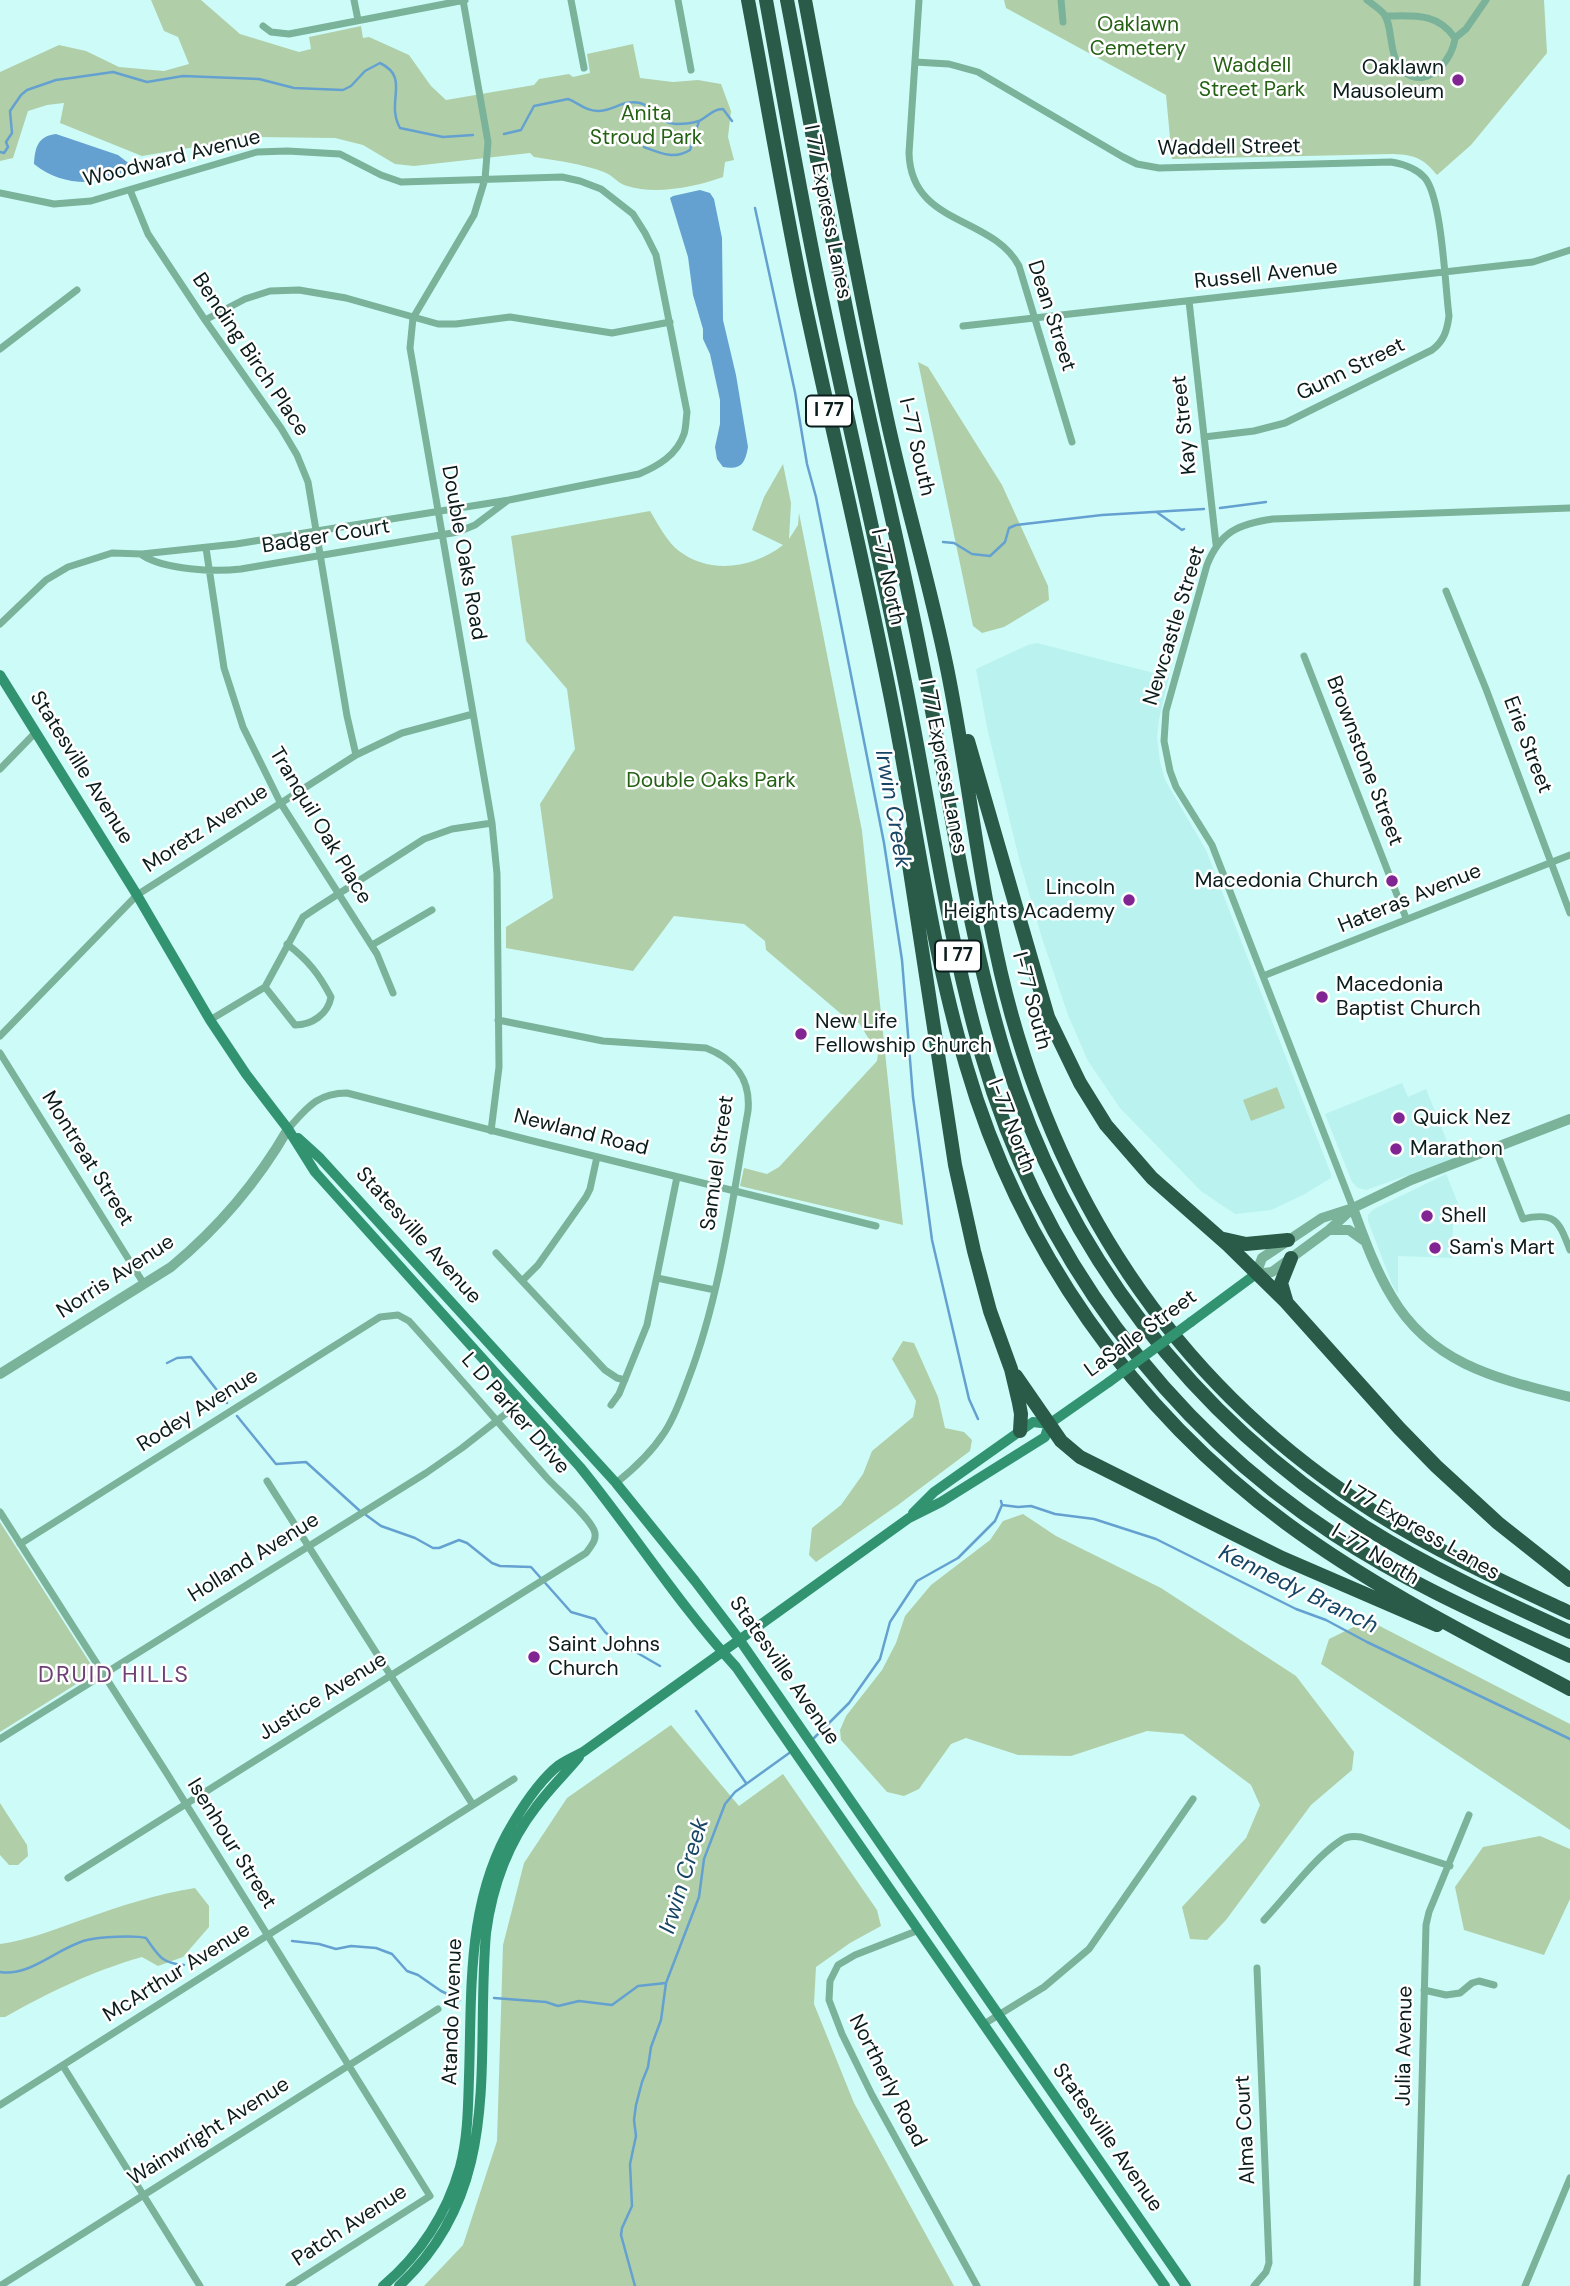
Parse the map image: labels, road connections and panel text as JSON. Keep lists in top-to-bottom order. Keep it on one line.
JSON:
{"streets":{"highway":["I 77 Express Lanes","I 77","I-77 South","I-77 North"],"main road":["Statesville Avenue","LaSalle Street","Atando Avenue"],"street":["Waddell Street","Woodward Avenue","Russell Avenue","Dean Street","Bending Birch Place","Gunn Street","Kay Street","Badger Court","Double Oaks Road","Newcastle Street","Erie Street","Brownstone Street","Tranquil Oak Place","Moretz Avenue","Hateras Avenue","Newland Road","Montreat Street","Samuel Street","Norris Avenue","Rodey Avenue","L D Parker Drive","Holland Avenue","Justice Avenue","Isenhour Street","McArthur Avenue","Julia Avenue","Northerly Road","Alma Court","Wainwright Avenue","Patch Avenue"]},"crossings":[["Waddell Street","Russell Avenue"],["Waddell Street","Dean Street"],["Waddell Street","Gunn Street"],["Woodward Avenue","Bending Birch Place"],["Woodward Avenue","Badger Court"],["Woodward Avenue","Double Oaks Road"],["Russell Avenue","Dean Street"],["Russell Avenue","Gunn Street"],["Russell Avenue","Kay Street"],["Bending Birch Place","Badger Court"],["Bending Birch Place","Moretz Avenue"],["Gunn Street","Kay Street"],["Kay Street","Newcastle Street"],["Badger Court","Double Oaks Road"],["Badger Court","Tranquil Oak Place"],["Double Oaks Road","Moretz Avenue"],["Double Oaks Road","Newland Road"],["Double Oaks Road","Samuel Street"],["Newcastle Street","Hateras Avenue"],["Newcastle Street","LaSalle Street"],["Erie Street","Hateras Avenue"],["Brownstone Street","Hateras Avenue"],["Statesville Avenue","Moretz Avenue"],["Statesville Avenue","Newland Road"],["Statesville Avenue","Samuel Street"],["Statesville Avenue","Norris Avenue"],["Statesville Avenue","Holland Avenue"],["Statesville Avenue","Atando Avenue"],["Statesville Avenue","Northerly Road"],["Tranquil Oak Place","Moretz Avenue"],["Newland Road","Samuel Street"],["Newland Road","Norris Avenue"],["Montreat Street","Norris Avenue"],["LaSalle Street","Atando Avenue"],["Rodey Avenue","L D Parker Drive"],["Rodey Avenue","Isenhour Street"],["L D Parker Drive","Holland Avenue"],["L D Parker Drive","Justice Avenue"],["Holland Avenue","Isenhour Street"],["Justice Avenue","Isenhour Street"],["Isenhour Street","McArthur Avenue"],["Isenhour Street","Wainwright Avenue"],["Isenhour Street","Patch Avenue"]],"districts":["DRUID HILLS"],"water":["Irwin Creek","Kennedy Branch"],"parks":["Oaklawn Cemetery","Waddell Street Park","Anita Stroud Park","Double Oaks Park"],"places":["Oaklawn Mausoleum","Macedonia Church","Lincoln Heights Academy","Macedonia Baptist Church","New Life Fellowship Church","Quick Nez","Marathon","Shell","Sam's Mart","Saint Johns Church"]}
